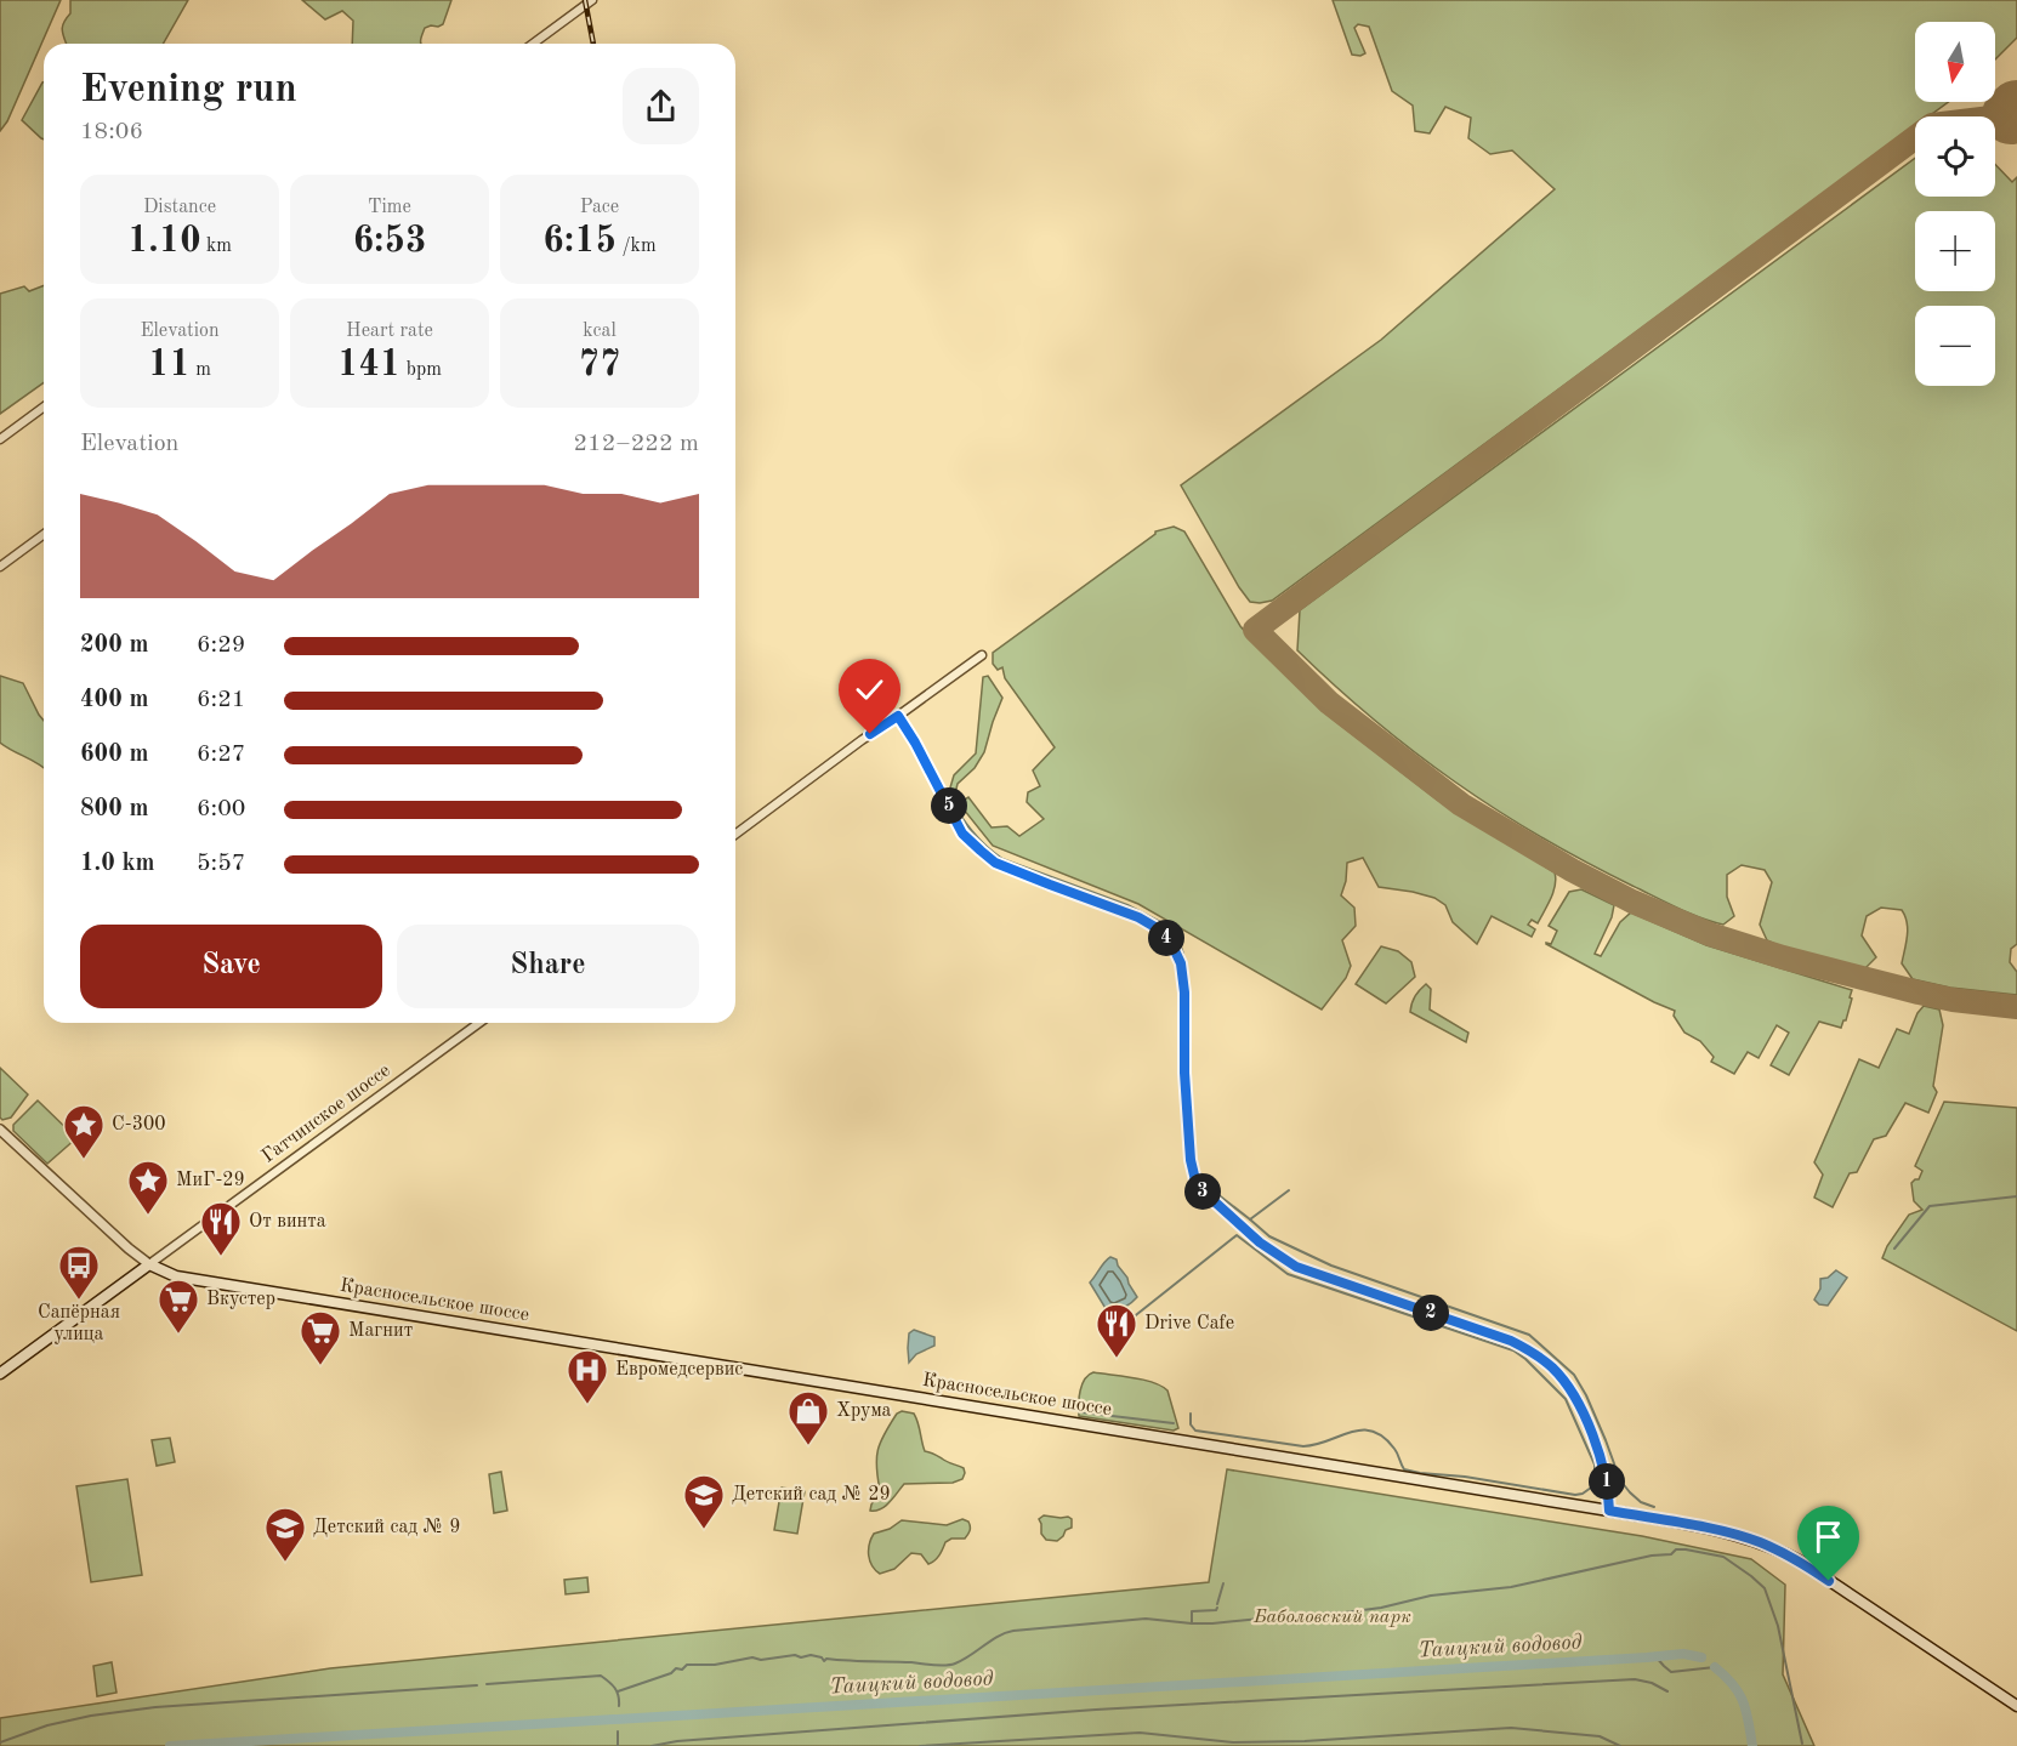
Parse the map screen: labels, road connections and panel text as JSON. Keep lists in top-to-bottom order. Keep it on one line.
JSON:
{"streets":{"main road":["Красносельское шоссе"],"street":["Гатчинское шоссе"]},"crossings":[["Гатчинское шоссе","Красносельское шоссе"]],"water":["Таицкий водовод"],"parks":["Баболовский парк"],"places":{"place":["С-300","МиГ-29"],"restaurant":["От винта","Drive Cafe"],"bus stop":["Сапёрная улица"],"supermarket":["Вкустер","Магнит"],"hospital":["Евромедсервис"],"shop":["Хрума"],"school or university":["Детский сад № 29","Детский сад № 9"]},"north":"bottom","page":{"map_buttons":["+","−"],"heading":["Evening run","18:06"],"stats":[["Distance","1.10 km"],["Time","6:53"],["Pace","6:15 /km"],["Elevation","11 m"],["Heart rate","141 bpm"],["kcal","77"]],"chart":["Elevation","212–222 m"],"list":[{"name":"200 m","note":"6:29"},{"name":"400 m","note":"6:21"},{"name":"600 m","note":"6:27"},{"name":"800 m","note":"6:00"},{"name":"1.0 km","note":"5:57"}],"pins":["5","4","3","2","1"],"buttons":["Save","Share"]}}
